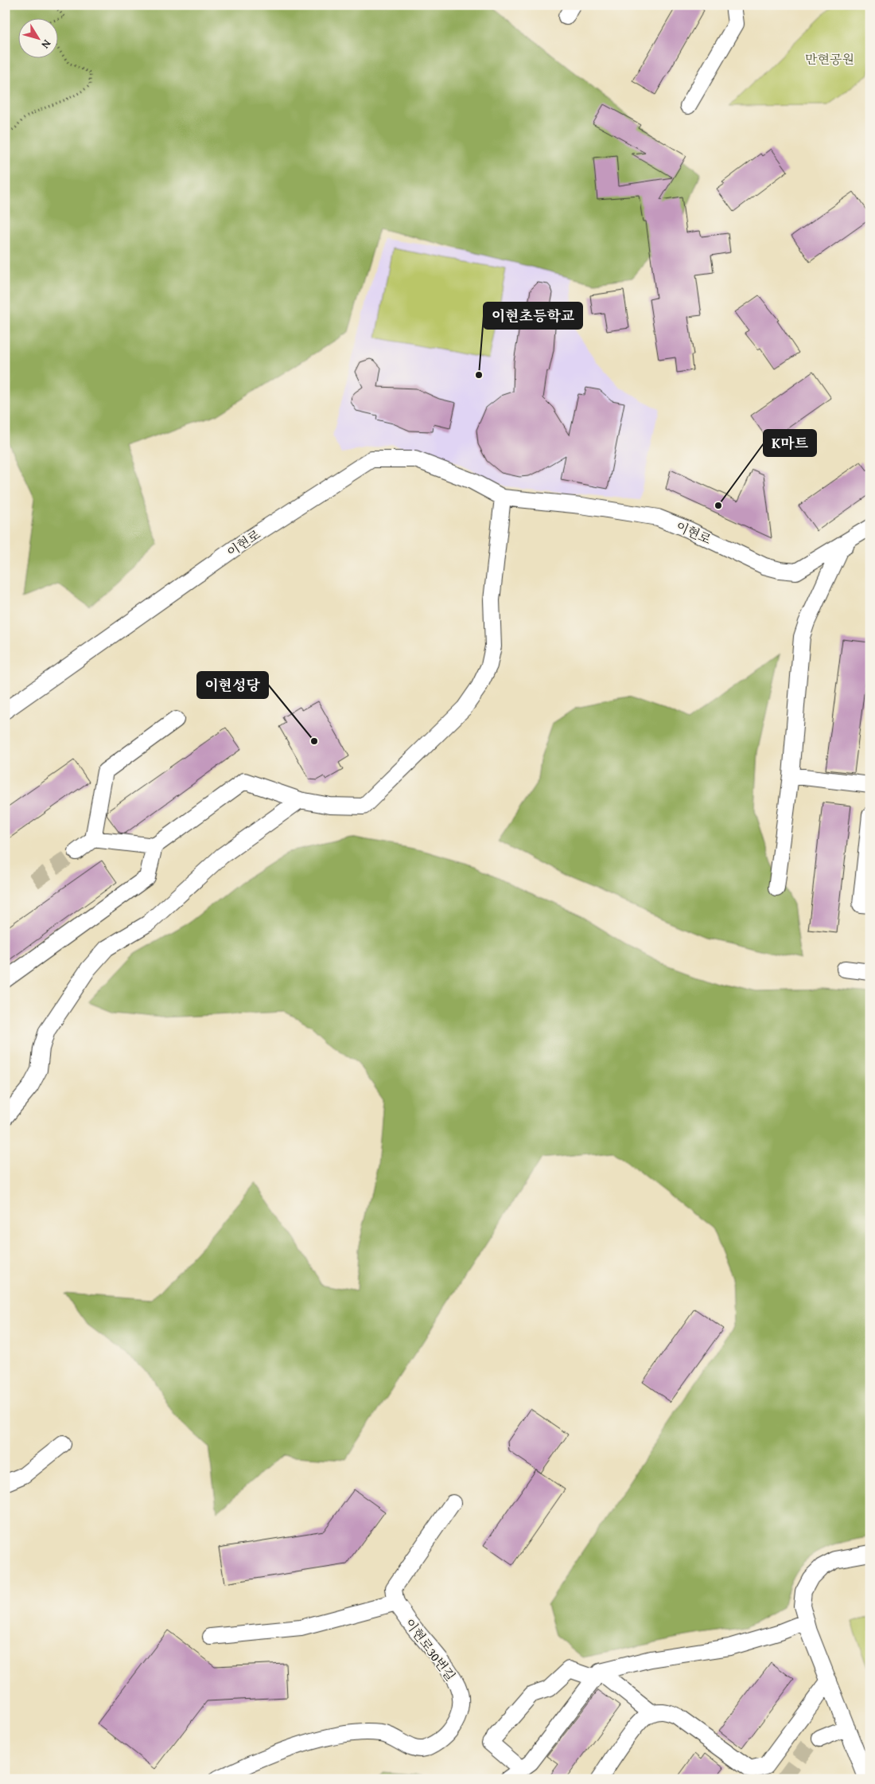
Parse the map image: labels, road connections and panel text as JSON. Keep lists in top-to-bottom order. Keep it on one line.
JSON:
{"streets":{"street":["이현로","이현로30번길"]},"parks":["만현공원"],"places":["이현초등학교","K마트","이현성당"],"north":"bottom right"}
